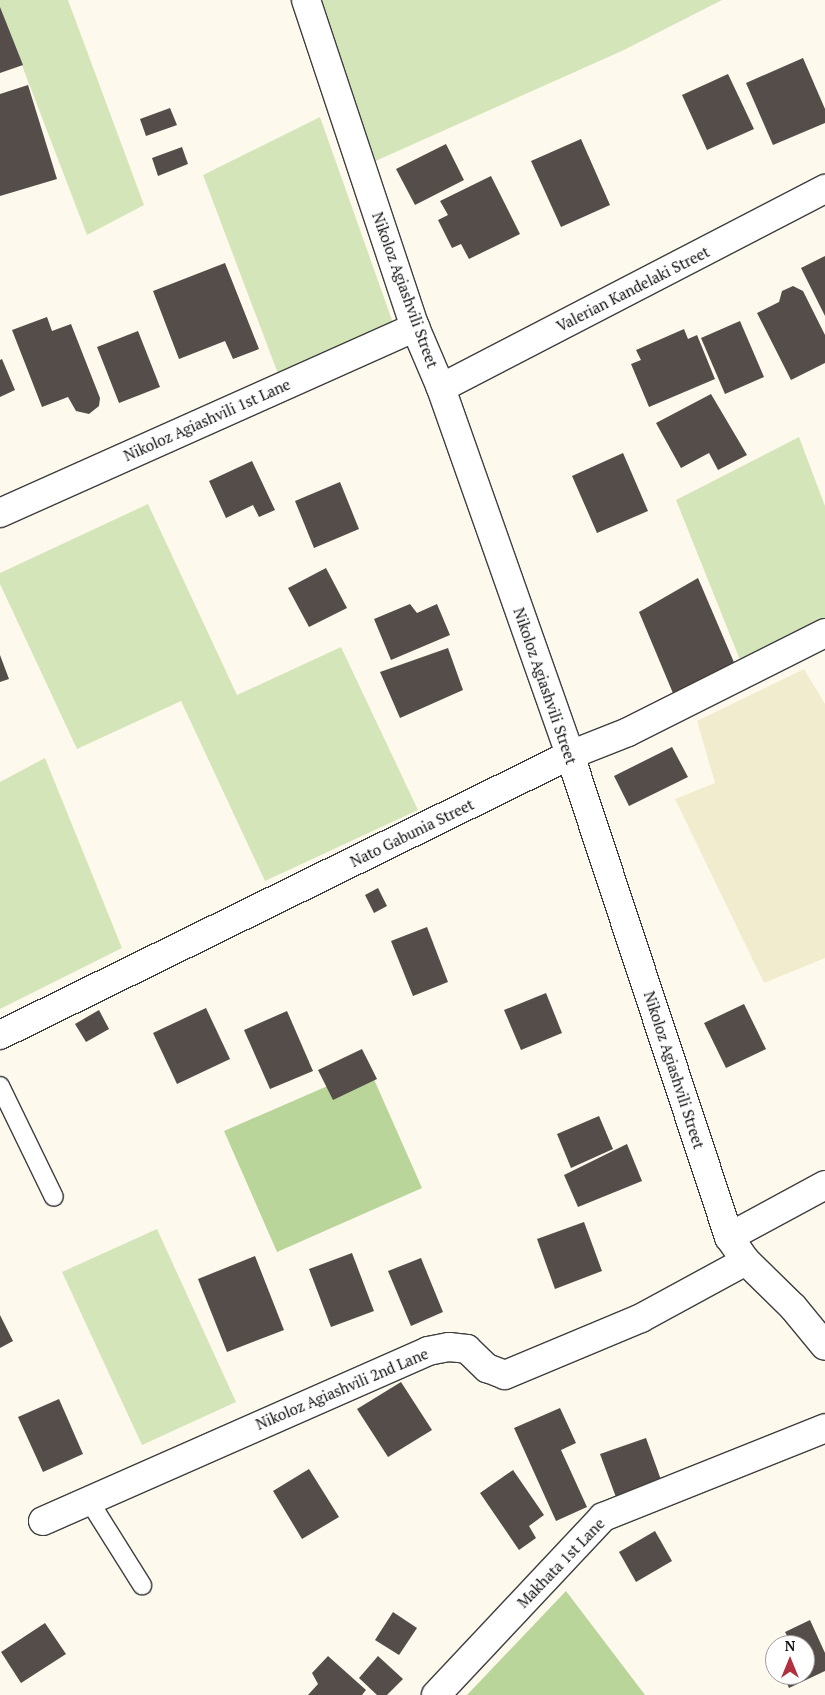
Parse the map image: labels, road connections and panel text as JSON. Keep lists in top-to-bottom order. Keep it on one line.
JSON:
{"streets":{"street":["Valerian Kandelaki Street","Nikoloz Agiashvili Street","Nikoloz Agiashvili 1st Lane","Nato Gabunia Street","Nikoloz Agiashvili 2nd Lane","Makhata 1st Lane"]},"crossings":[["Valerian Kandelaki Street","Nikoloz Agiashvili Street"],["Nikoloz Agiashvili Street","Nikoloz Agiashvili 1st Lane"],["Nikoloz Agiashvili Street","Nato Gabunia Street"],["Nikoloz Agiashvili Street","Nikoloz Agiashvili 2nd Lane"]],"north":"top"}
